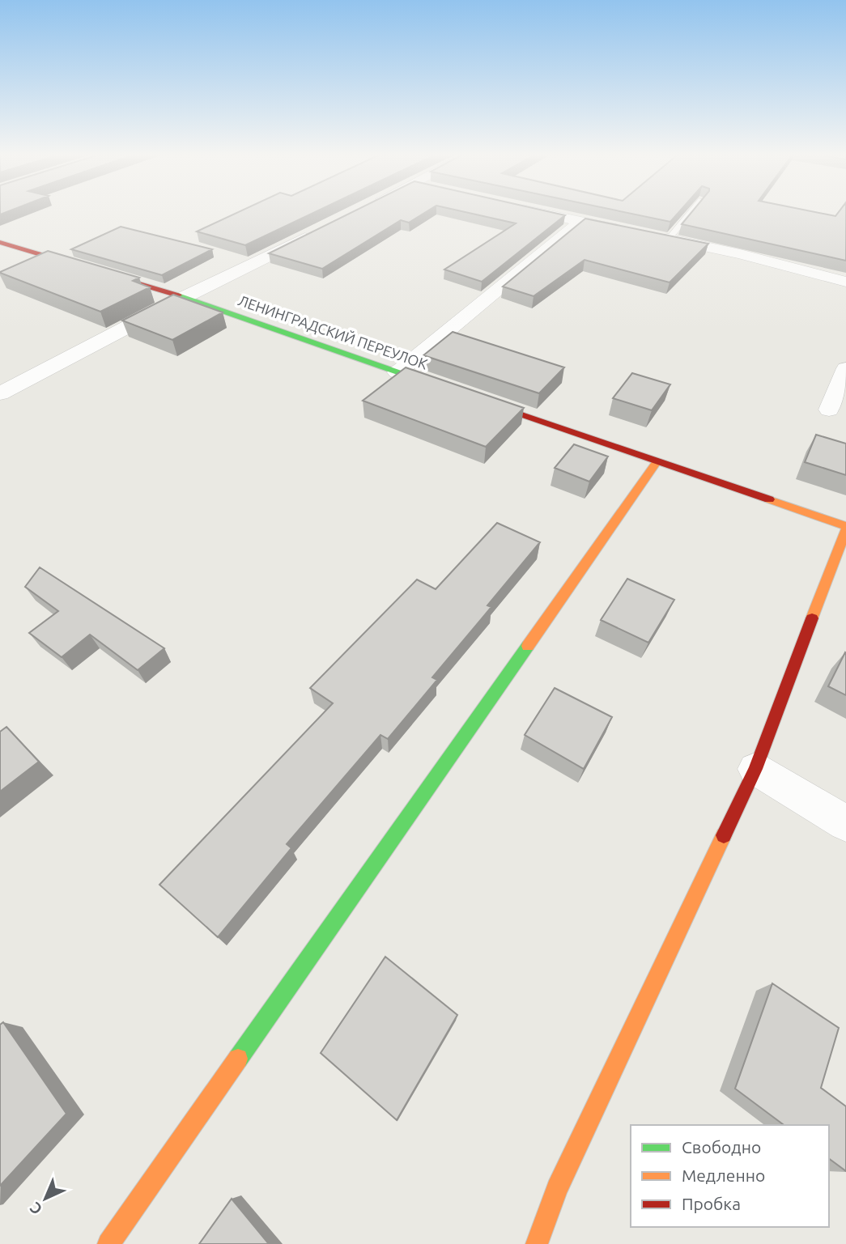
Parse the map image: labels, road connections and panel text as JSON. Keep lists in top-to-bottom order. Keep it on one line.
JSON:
{"streets":{"street":["ЛЕНИНГРАДСКИЙ ПЕРЕУЛОК"]},"legend":["Свободно","Медленно","Пробка"],"north":"bottom left"}
